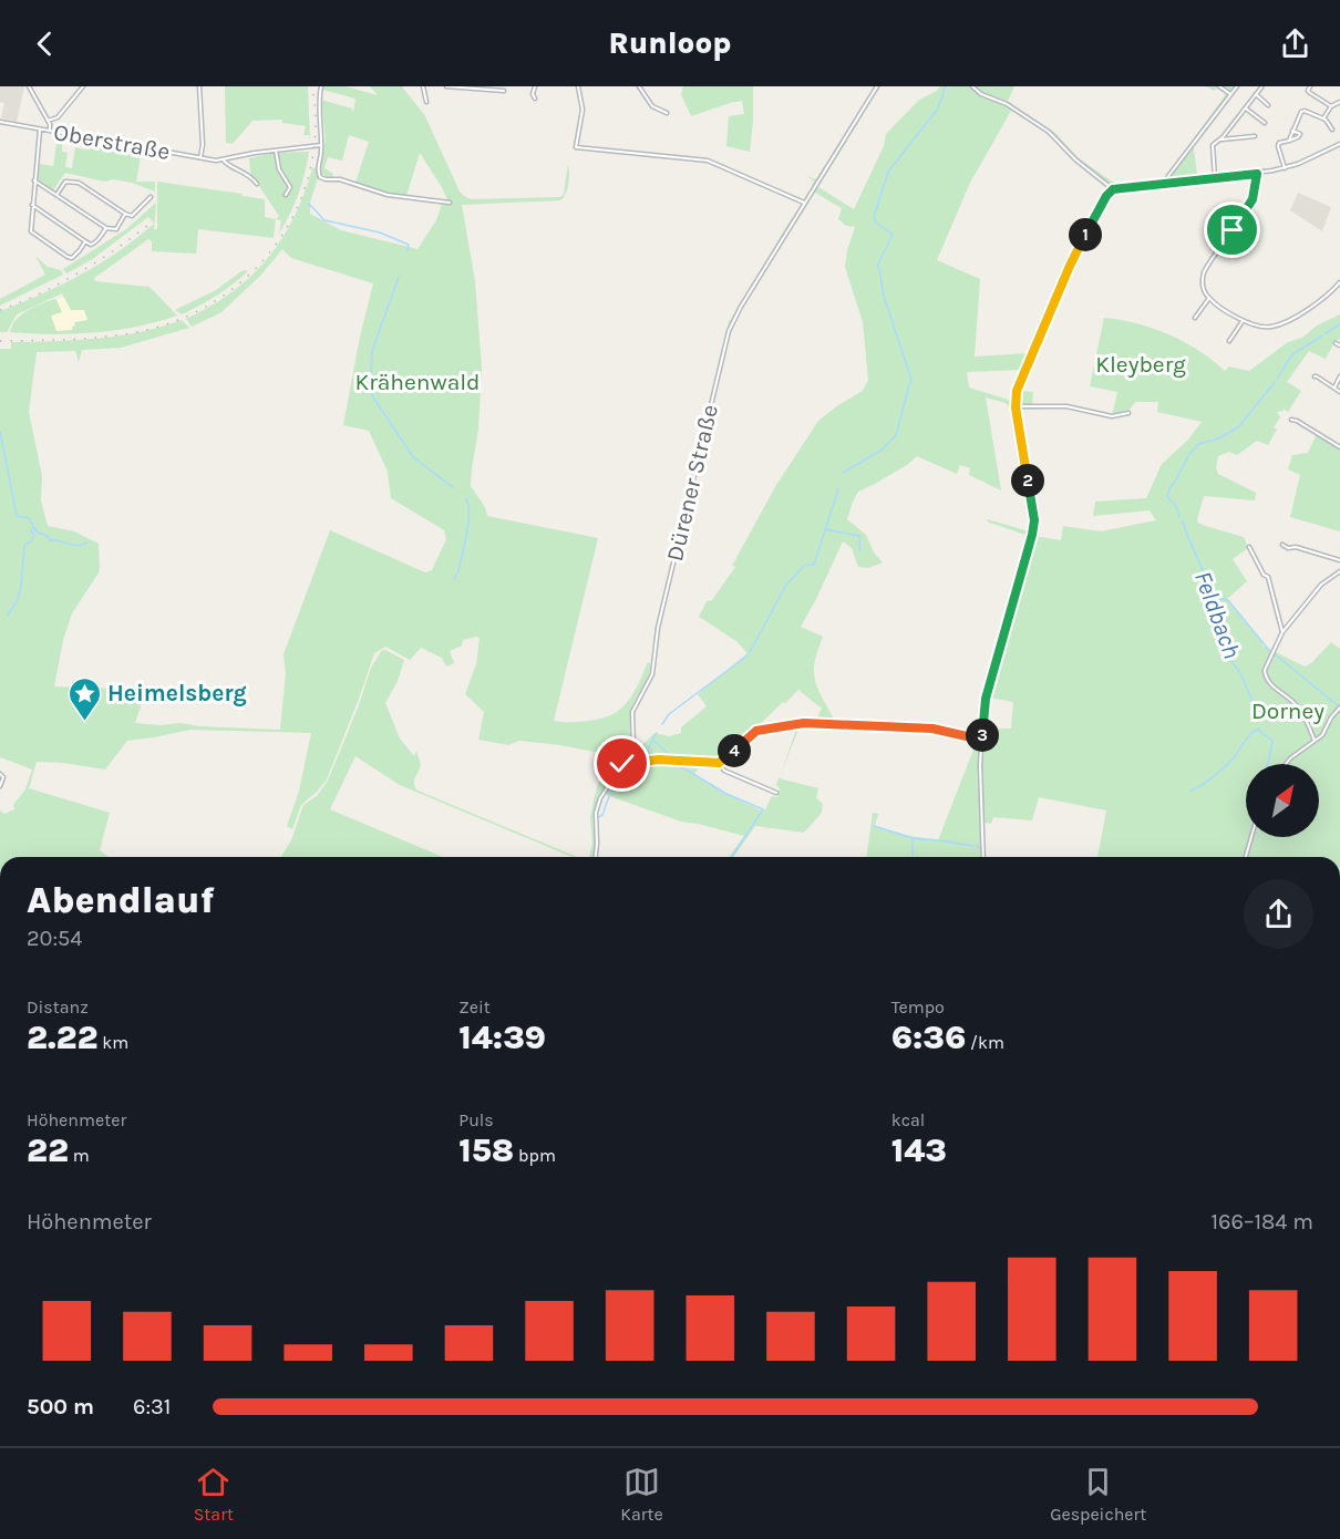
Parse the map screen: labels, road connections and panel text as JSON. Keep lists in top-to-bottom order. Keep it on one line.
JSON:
{"streets":{"street":["Oberstraße","Dürener Straße"]},"water":["Feldbach"],"parks":["Kleyberg","Krähenwald","Dorney"],"places":{"place":["Heimelsberg"]},"north":"top right","page":{"header":"Runloop","pins":["1","2","3","4"],"heading":["Abendlauf","20:54"],"stats":[["Distanz","2.22 km"],["Zeit","14:39"],["Tempo","6:36 /km"],["Höhenmeter","22 m"],["Puls","158 bpm"],["kcal","143"]],"chart":["Höhenmeter","166–184 m"],"list":[{"name":"500 m","note":"6:31"}],"tabs":["Start","Karte","Gespeichert"]}}
